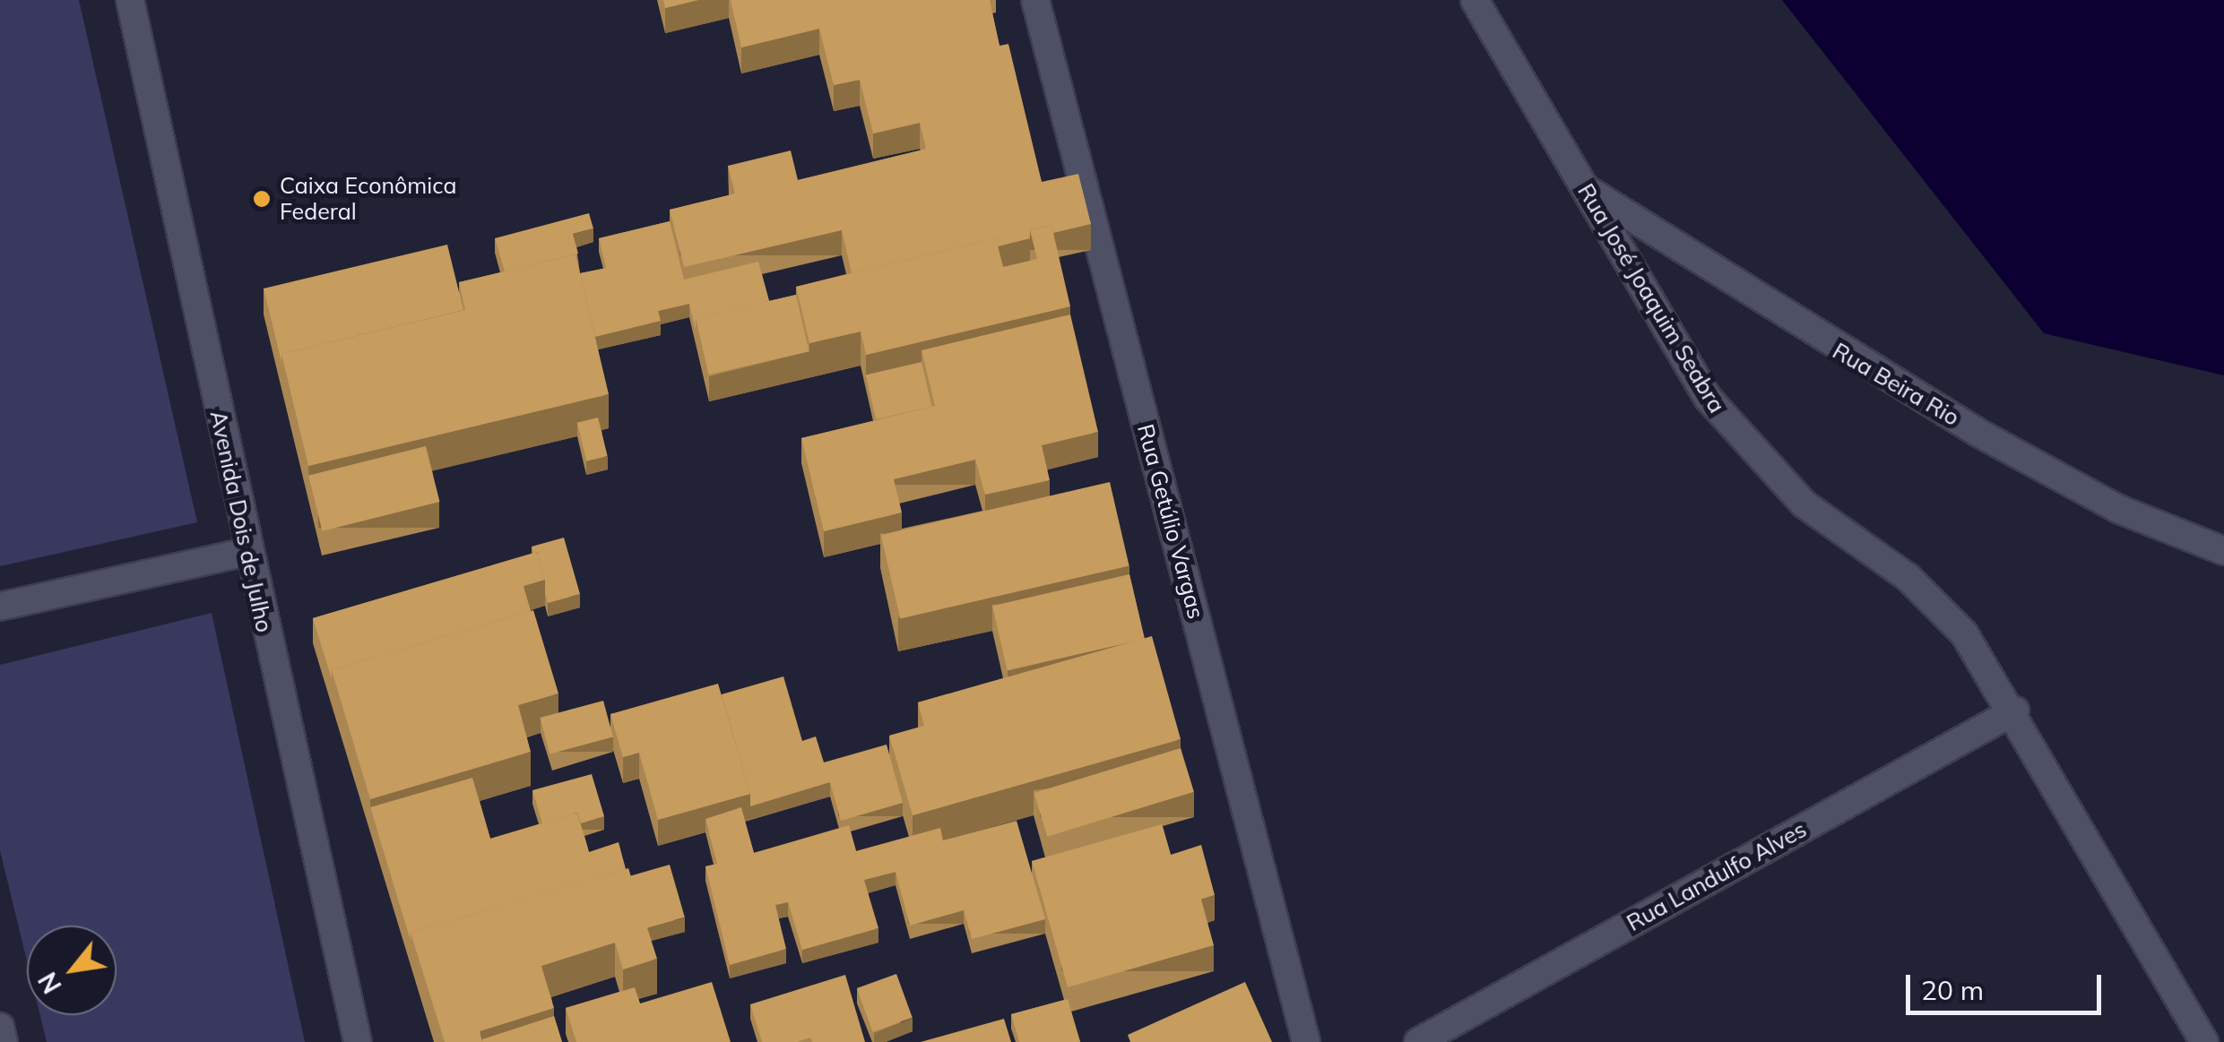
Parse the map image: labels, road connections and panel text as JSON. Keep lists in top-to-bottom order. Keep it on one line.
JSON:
{"streets":{"street":["Rua José Joaquim Seabra","Rua Beira Rio","Avenida Dois de Julho","Rua Getúlio Vargas","Rua Landulfo Alves"]},"crossings":[["Rua José Joaquim Seabra","Rua Beira Rio"],["Rua José Joaquim Seabra","Rua Landulfo Alves"]],"places":["Caixa Econômica Federal"],"scale_bar":"20 m","north":"bottom left"}
